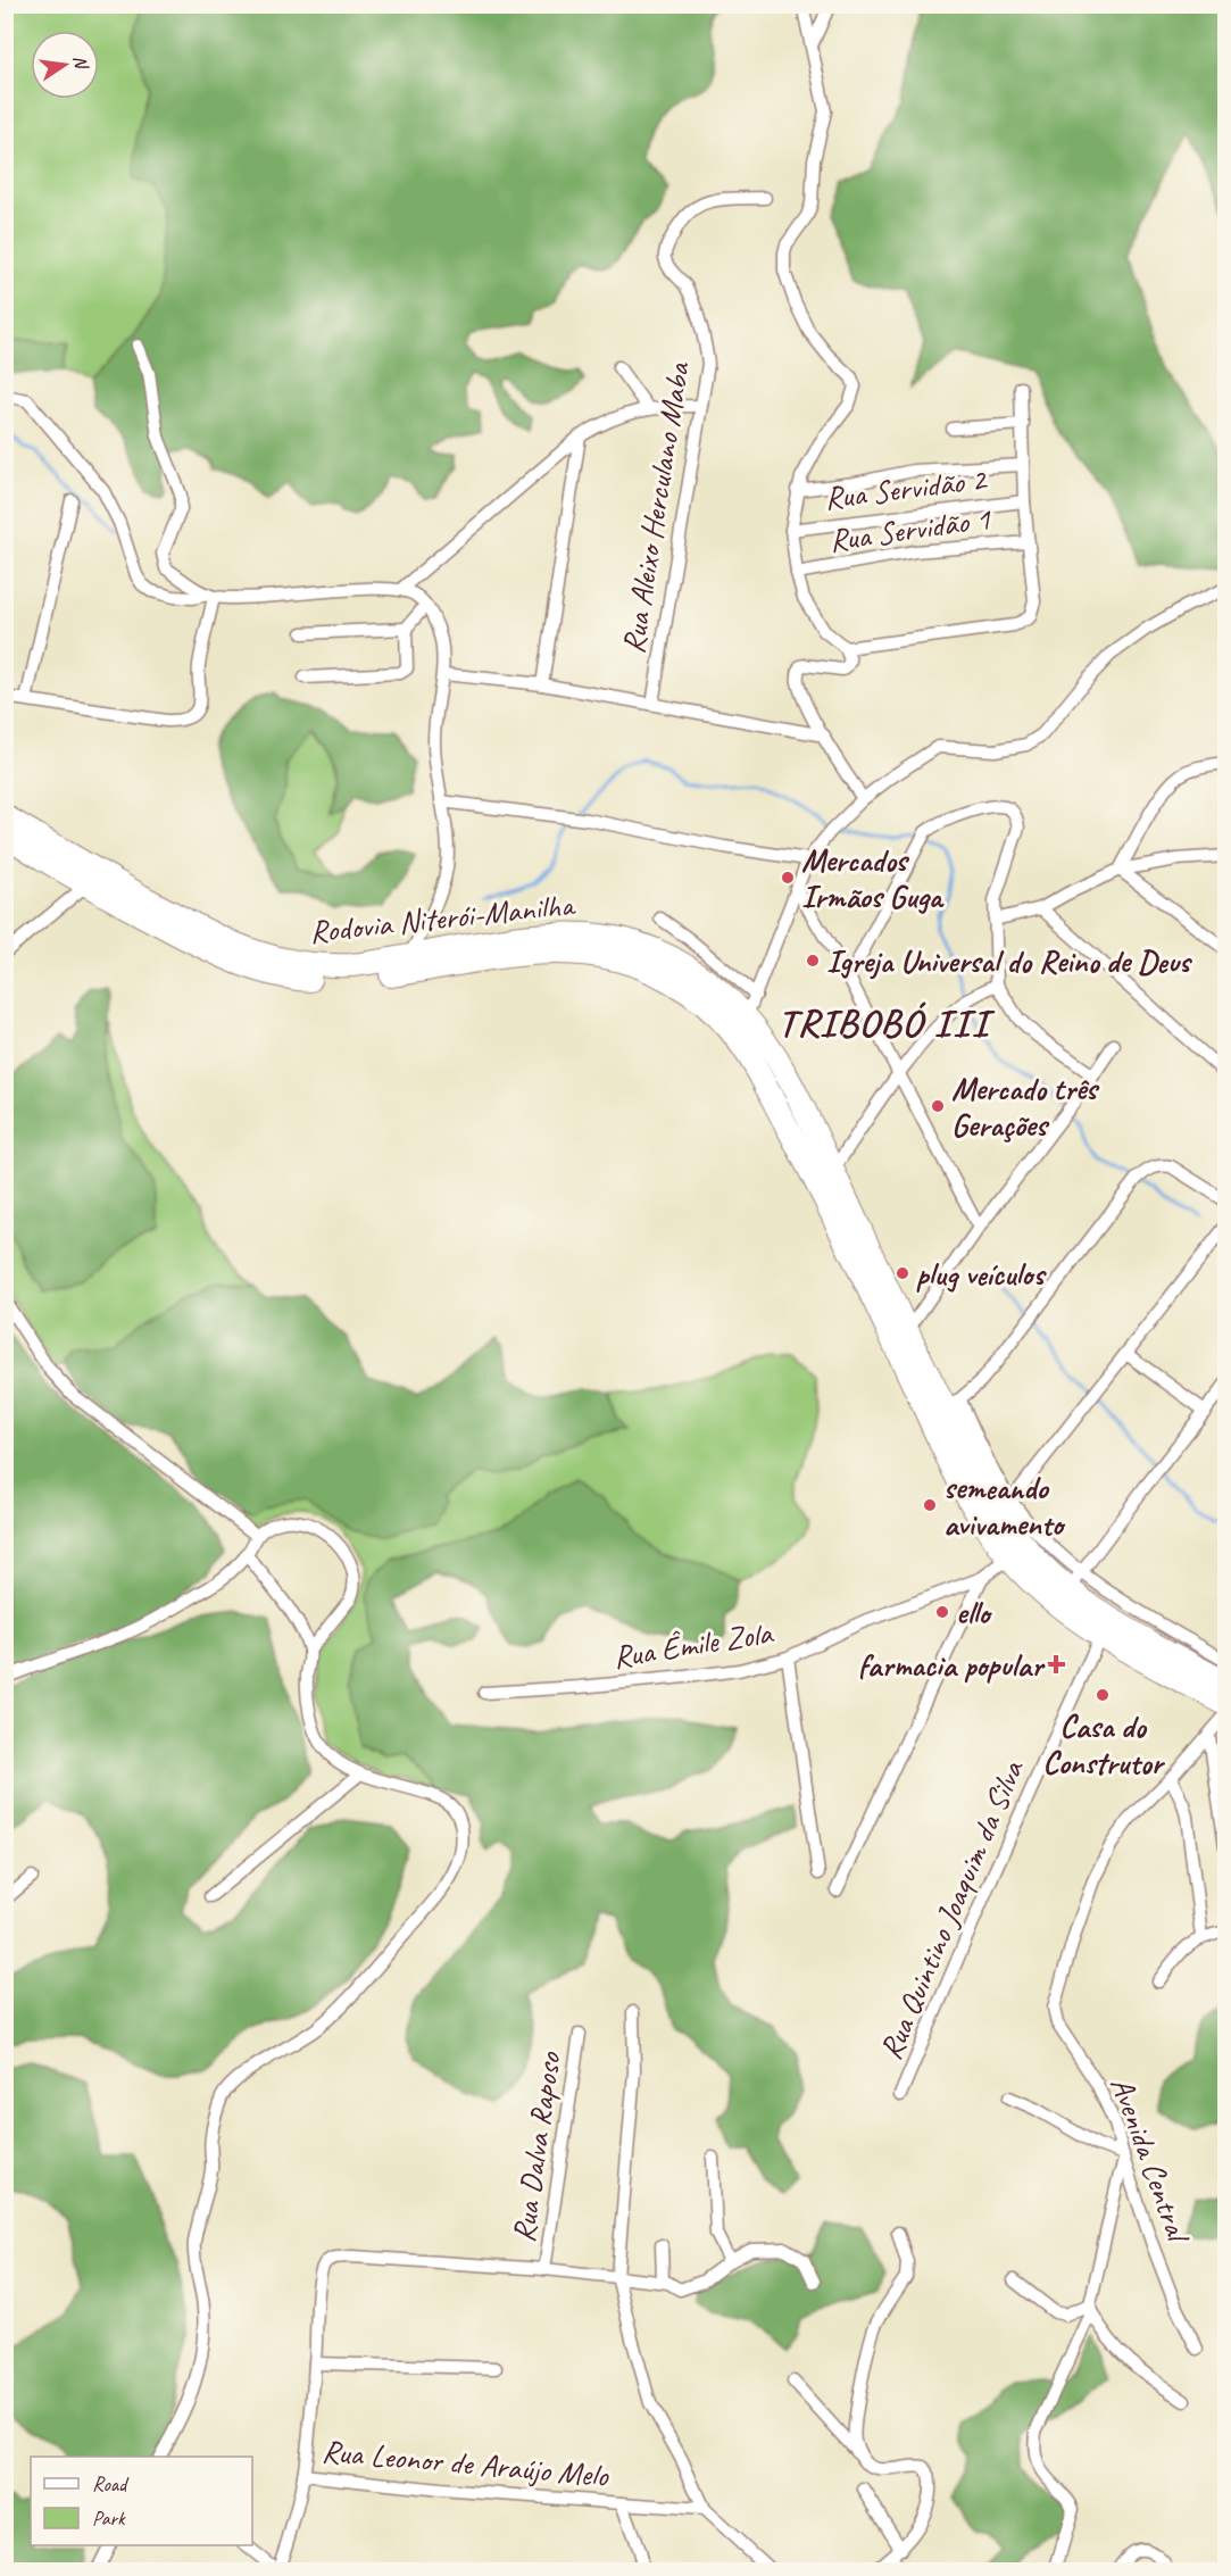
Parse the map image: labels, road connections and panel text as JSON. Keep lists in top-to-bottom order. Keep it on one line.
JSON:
{"streets":{"highway":["Rodovia Niterói-Manilha"],"street":["Rua Servidão 2","Rua Aleixo Herculano Maba","Rua Servidão 1","Rua Êmile Zola","Rua Quintino Joaquim da Silva","Rua Dalva Raposo","Avenida Central","Rua Leonor de Araújo Melo"]},"crossings":[["Rodovia Niterói-Manilha","Rua Êmile Zola"],["Rodovia Niterói-Manilha","Rua Quintino Joaquim da Silva"]],"districts":["TRIBOBÓ III"],"places":{"other":["Mercados Irmãos Guga","Igreja Universal do Reino de Deus","Mercado três Gerações","plug veículos","semeando avivamento","ello","Casa do Construtor"],"health":["farmacia popular"]},"legend":["Road","Park"],"north":"right"}
